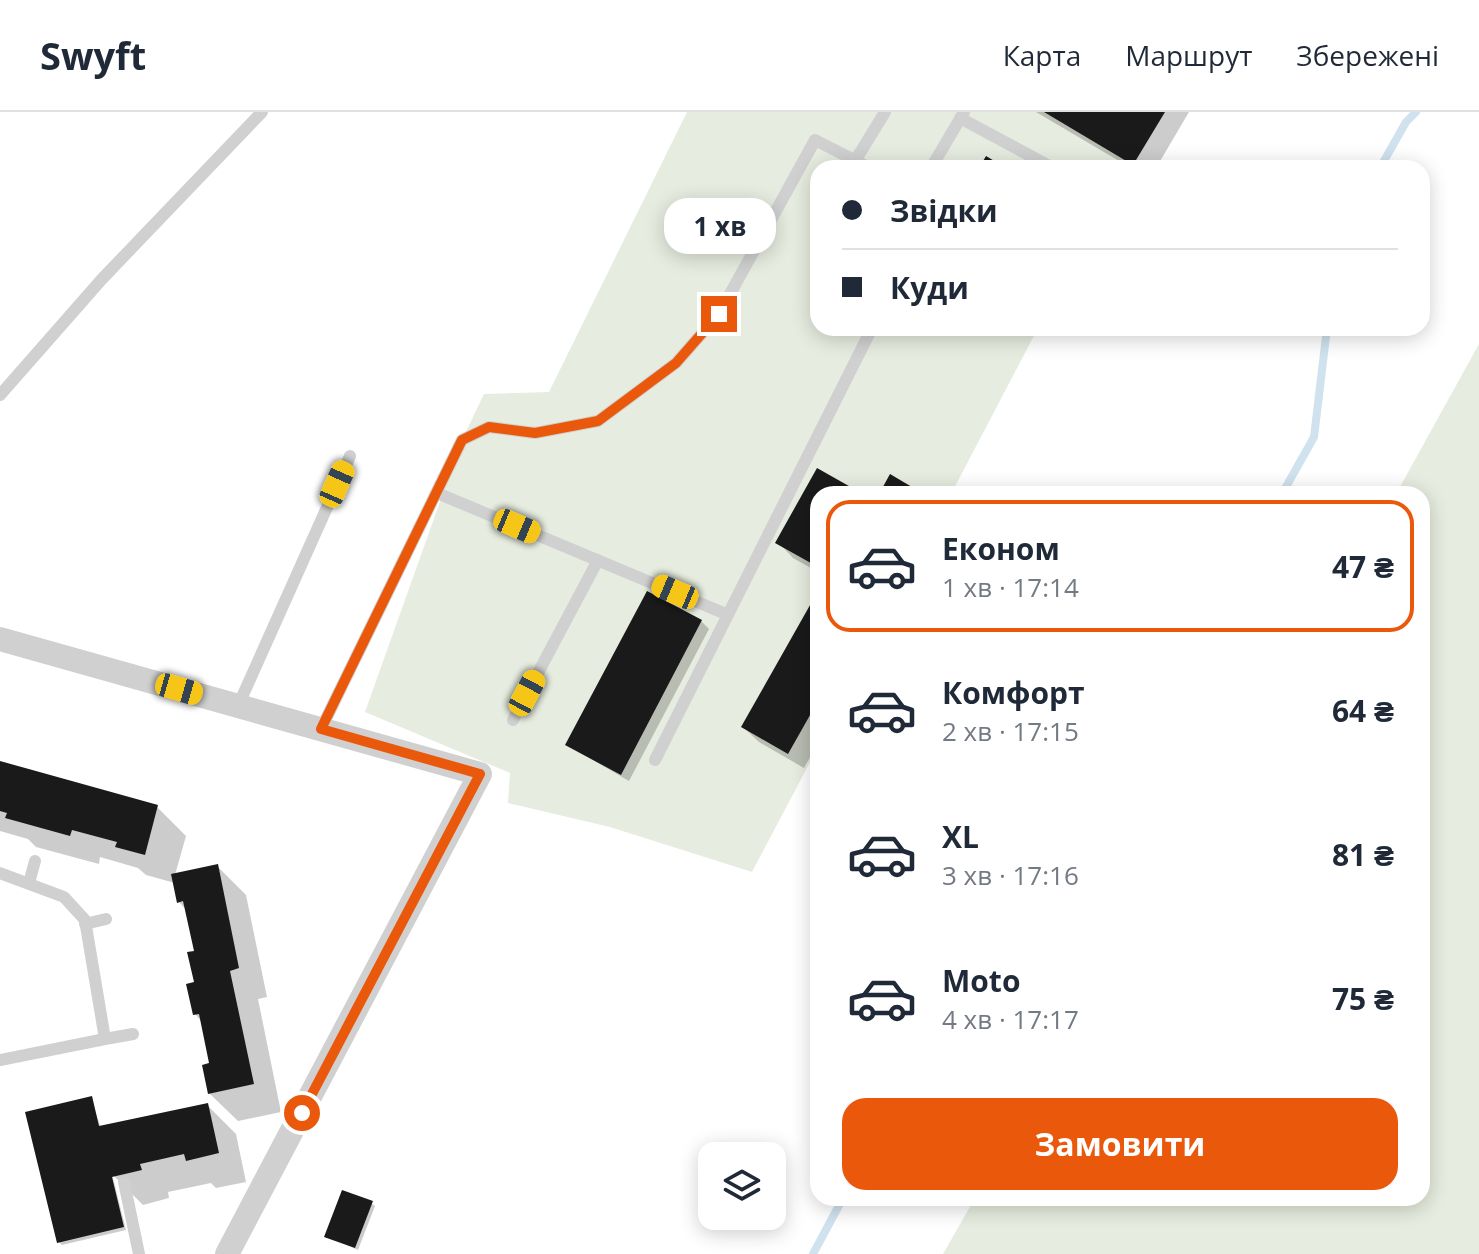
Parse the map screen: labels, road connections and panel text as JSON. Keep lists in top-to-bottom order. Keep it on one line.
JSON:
{"page":{"header":"Swyft","nav":["Карта","Маршрут","Збережені"],"banner":["Звідки","Куди"],"bubble":"1 хв","list":[{"name":"Економ","note":"1 хв · 17:14","value":"47 ₴"},{"name":"Комфорт","note":"2 хв · 17:15","value":"64 ₴"},{"name":"XL","note":"3 хв · 17:16","value":"81 ₴"},{"name":"Moto","note":"4 хв · 17:17","value":"75 ₴"}],"buttons":"Замовити"}}
